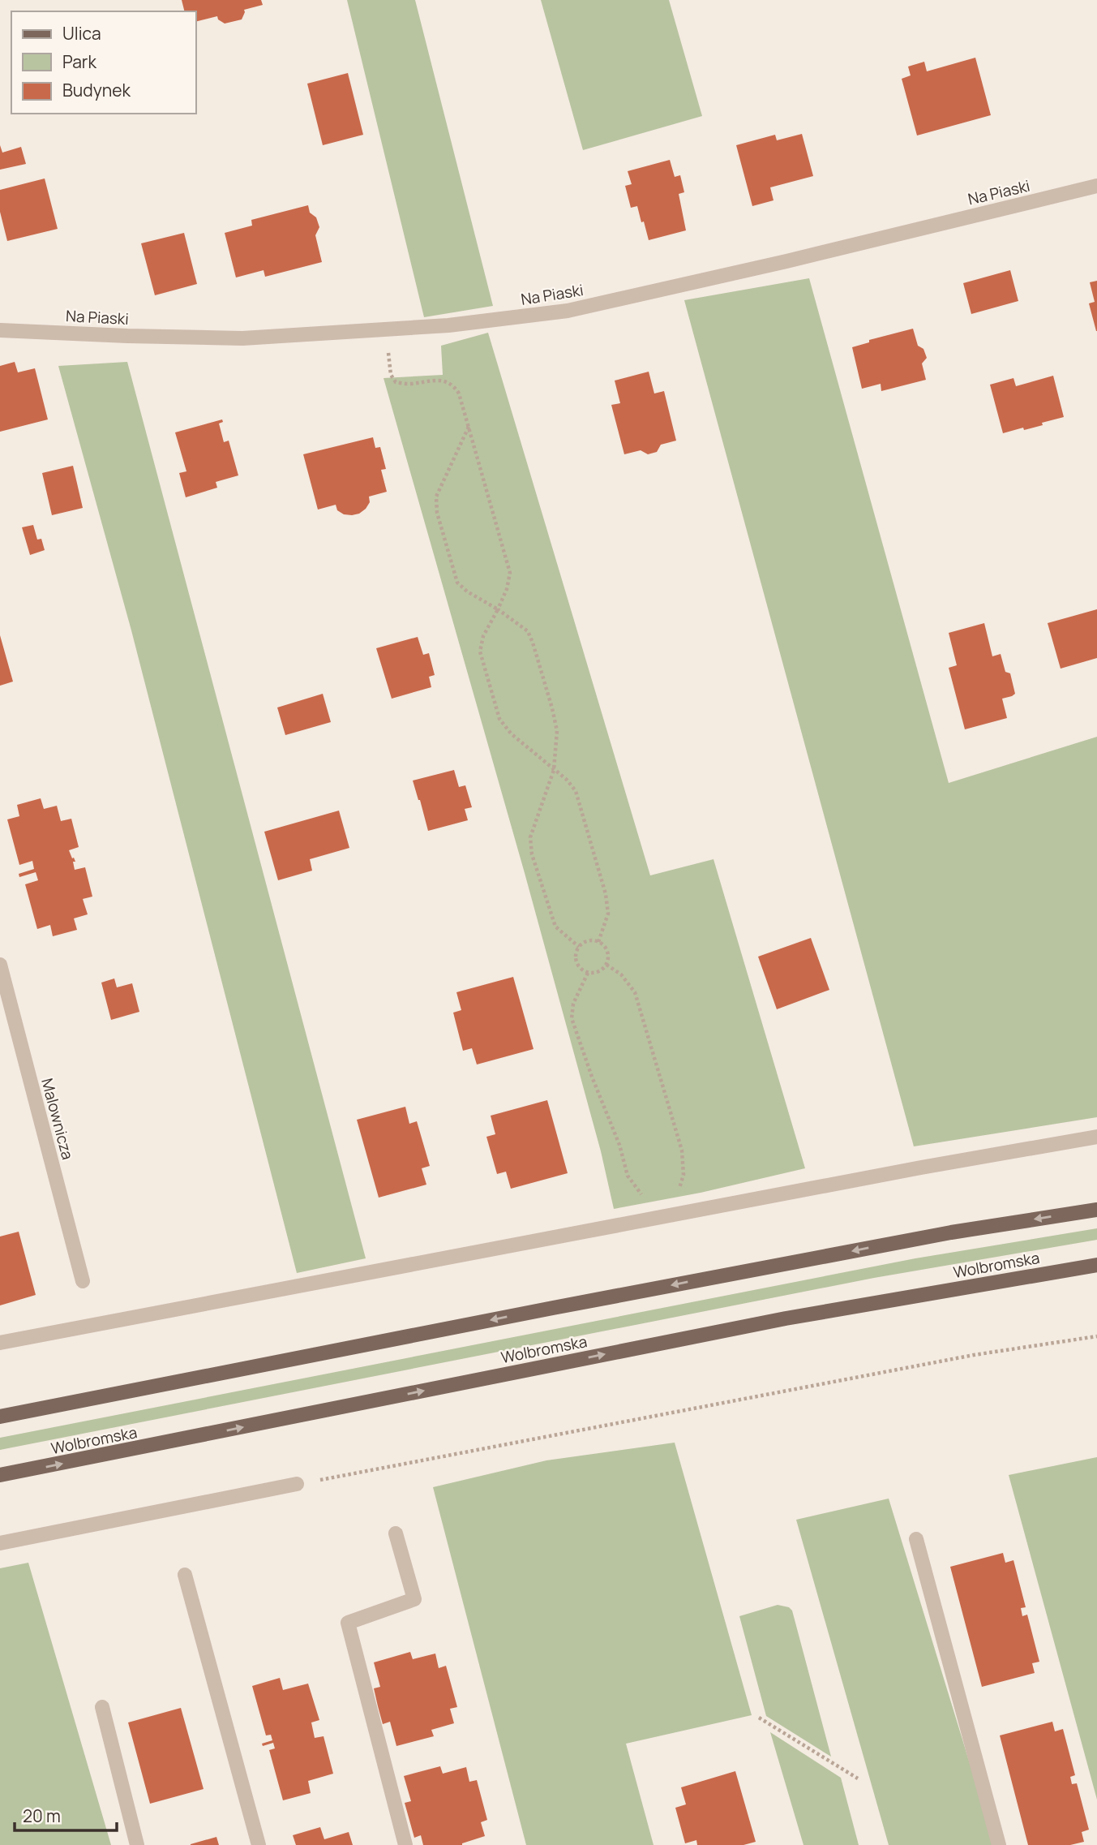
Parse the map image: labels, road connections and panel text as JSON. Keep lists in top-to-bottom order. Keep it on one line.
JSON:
{"streets":{"main road":["Wolbromska"],"street":["Na Piaski","Malownicza"]},"legend":["Ulica","Park","Budynek"],"scale_bar":"20 m"}
